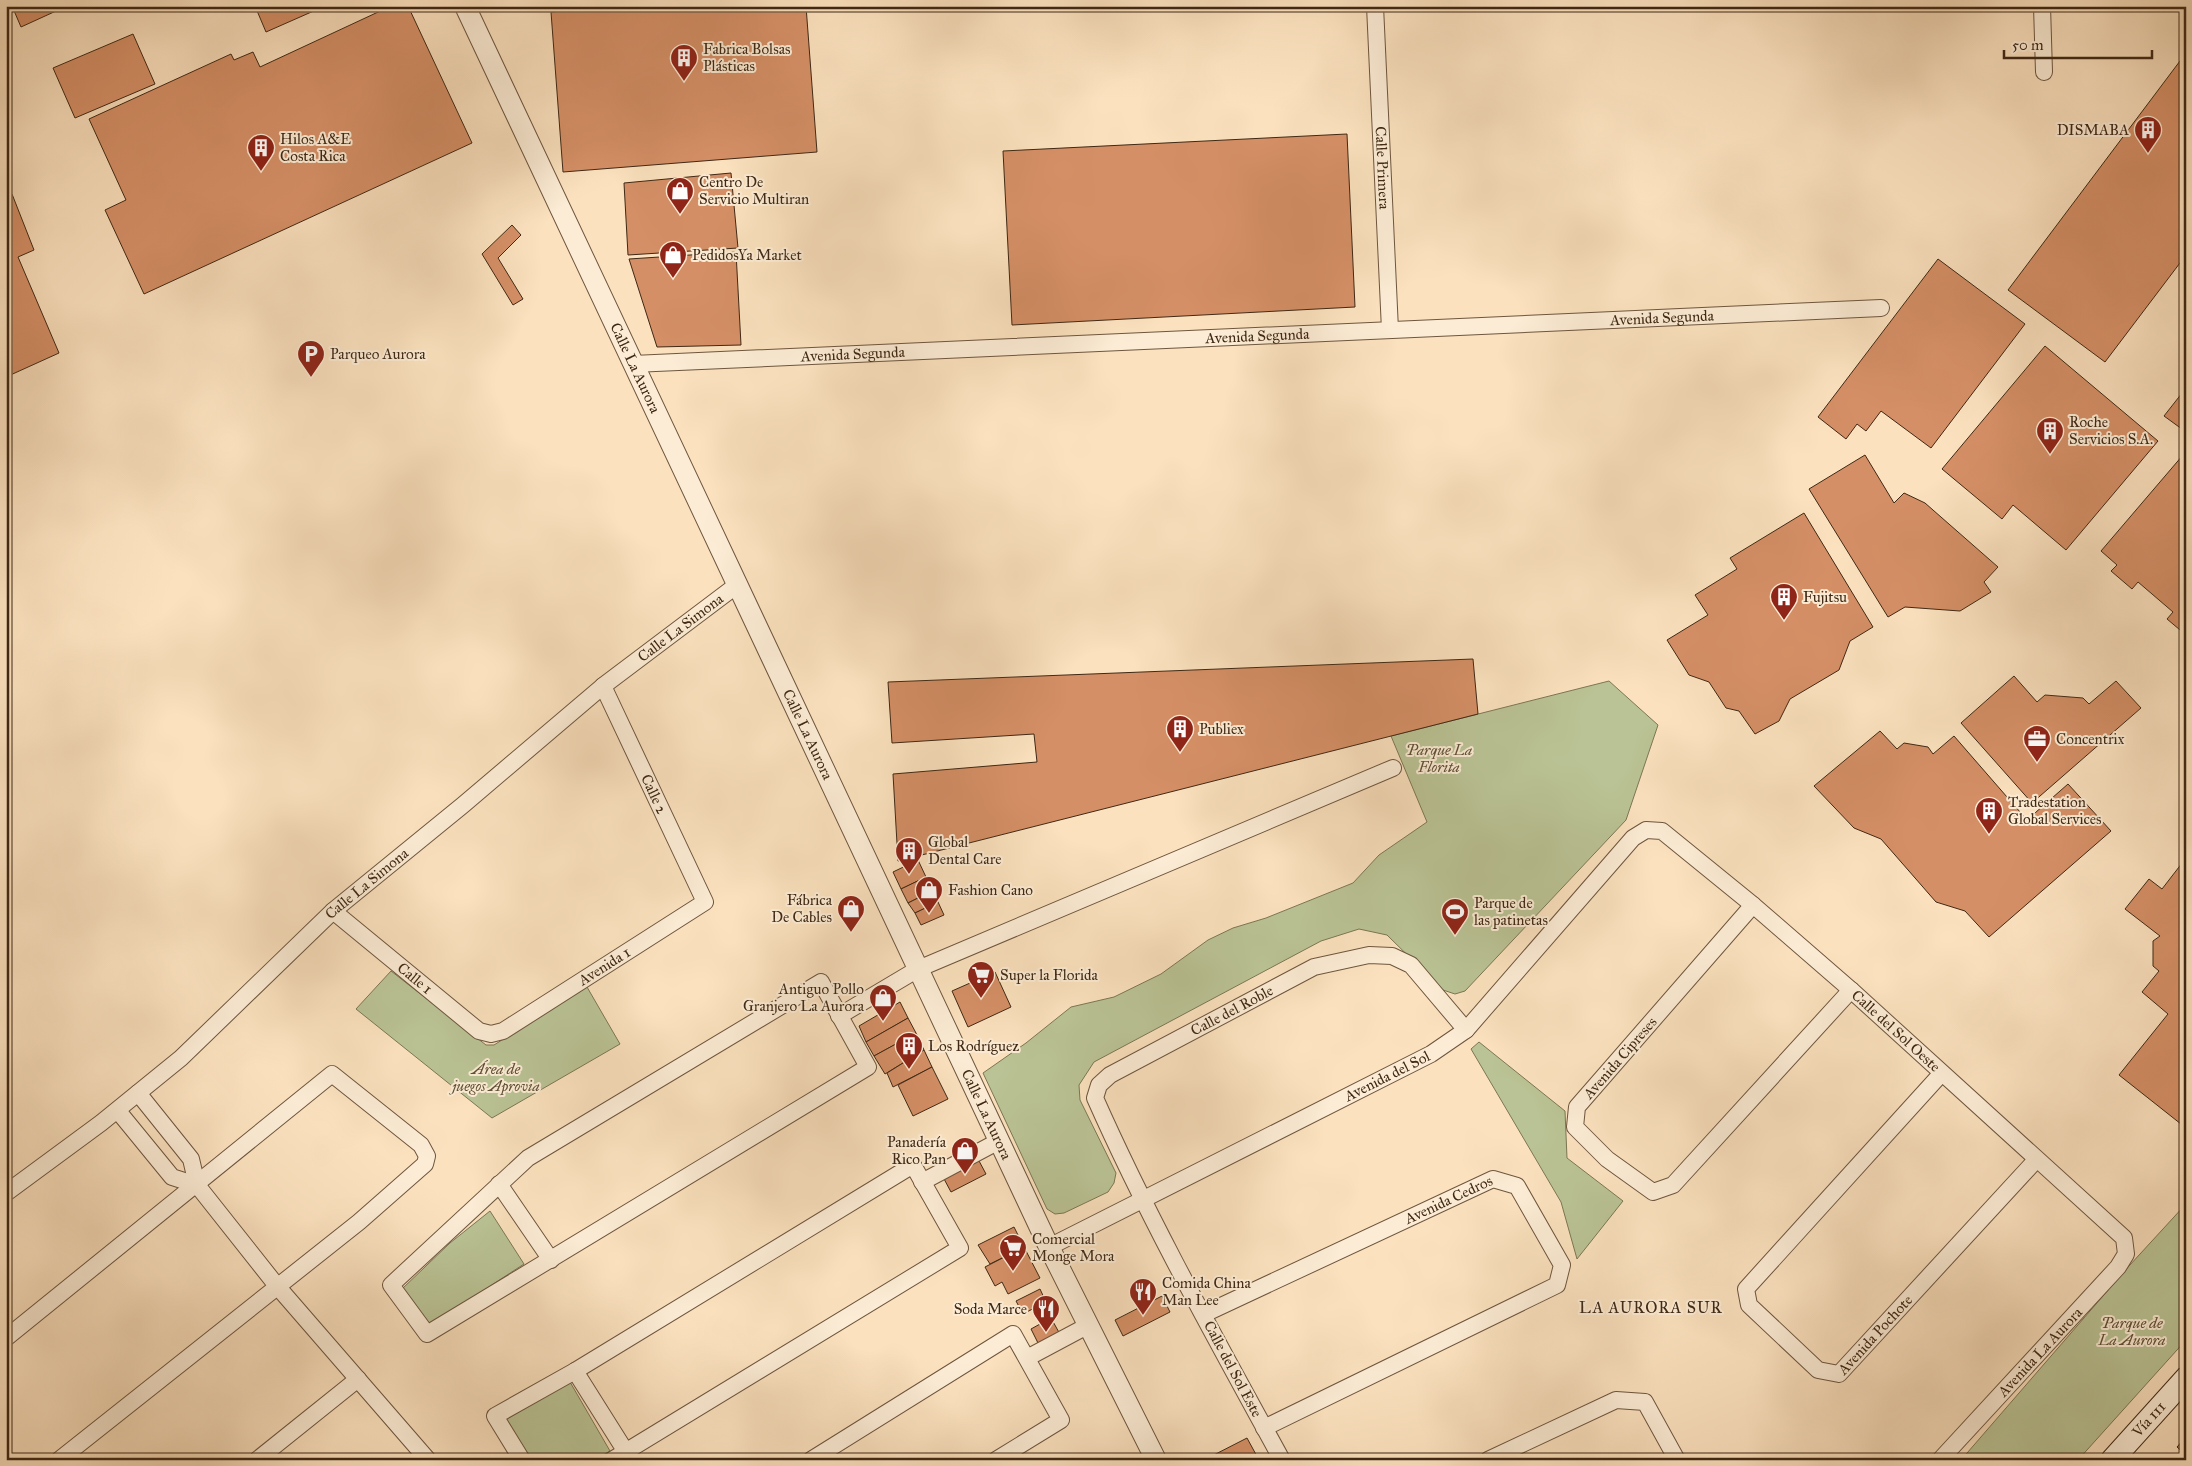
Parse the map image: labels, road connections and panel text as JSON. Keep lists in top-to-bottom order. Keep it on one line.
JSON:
{"streets":{"main road":["Vía 111"],"street":["Calle Primera","Avenida Segunda","Calle La Aurora","Calle La Simona","Calle 2","Avenida 1","Calle 1","Calle del Roble","Calle del Sol Oeste","Avenida Cipreses","Avenida del Sol","Avenida Cedros","Avenida Pochote","Avenida La Aurora","Calle del Sol Este"]},"crossings":[["Calle Primera","Avenida Segunda"],["Avenida Segunda","Calle La Aurora"],["Calle La Aurora","Calle La Simona"],["Calle La Aurora","Avenida del Sol"],["Calle La Simona","Calle 2"],["Calle La Simona","Calle 1"],["Calle 2","Avenida 1"],["Avenida 1","Calle 1"],["Calle del Roble","Avenida del Sol"],["Calle del Roble","Calle del Sol Este"],["Calle del Sol Oeste","Avenida Cipreses"],["Calle del Sol Oeste","Avenida del Sol"],["Calle del Sol Oeste","Avenida Pochote"],["Calle del Sol Oeste","Avenida La Aurora"],["Avenida del Sol","Calle del Sol Este"],["Avenida Cedros","Calle del Sol Este"]],"districts":["LA AURORA SUR"],"parks":["Parque La Florita","Área de juegos Aprovia","Parque de La Aurora"],"places":{"building":["Fabrica Bolsas Plásticas","DISMABA","Hilos A&E Costa Rica","Roche Servicios S.A.","Fujitsu","Publiex","Tradestation Global Services","Global Dental Care","Los Rodríguez"],"shop":["Centro De Servicio Multiran","PedidosYa Market","Fashion Cano","Fábrica De Cables","Antiguo Pollo Granjero La Aurora","Panadería Rico Pan"],"parking":["Parqueo Aurora"],"office":["Concentrix"],"sports":["Parque de las patinetas"],"supermarket":["Super la Florida","Comercial Monge Mora"],"restaurant":["Comida China Man Lee","Soda Marce"]},"scale_bar":"50 m"}
